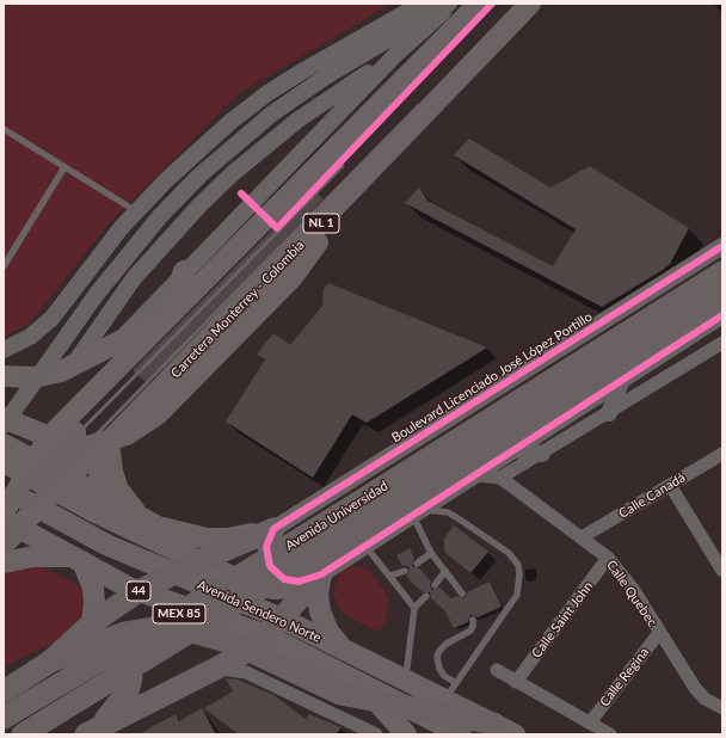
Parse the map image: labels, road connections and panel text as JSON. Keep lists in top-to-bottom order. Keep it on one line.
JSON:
{"streets":{"highway":["NL 1","Avenida Universidad","MEX 85"],"main road":["Carretera Monterrey - Colombia","44","Avenida Sendero Norte"],"street":["Boulevard Licenciado José López Portillo","Calle Canadá","Calle Quebec","Calle Saint John","Calle Regina"]},"crossings":[["NL 1","Carretera Monterrey - Colombia"],["NL 1","Avenida Sendero Norte"],["Carretera Monterrey - Colombia","Avenida Sendero Norte"],["Calle Canadá","Calle Quebec"],["Avenida Universidad","MEX 85"],["Calle Quebec","Calle Saint John"],["Calle Quebec","Calle Regina"]]}
